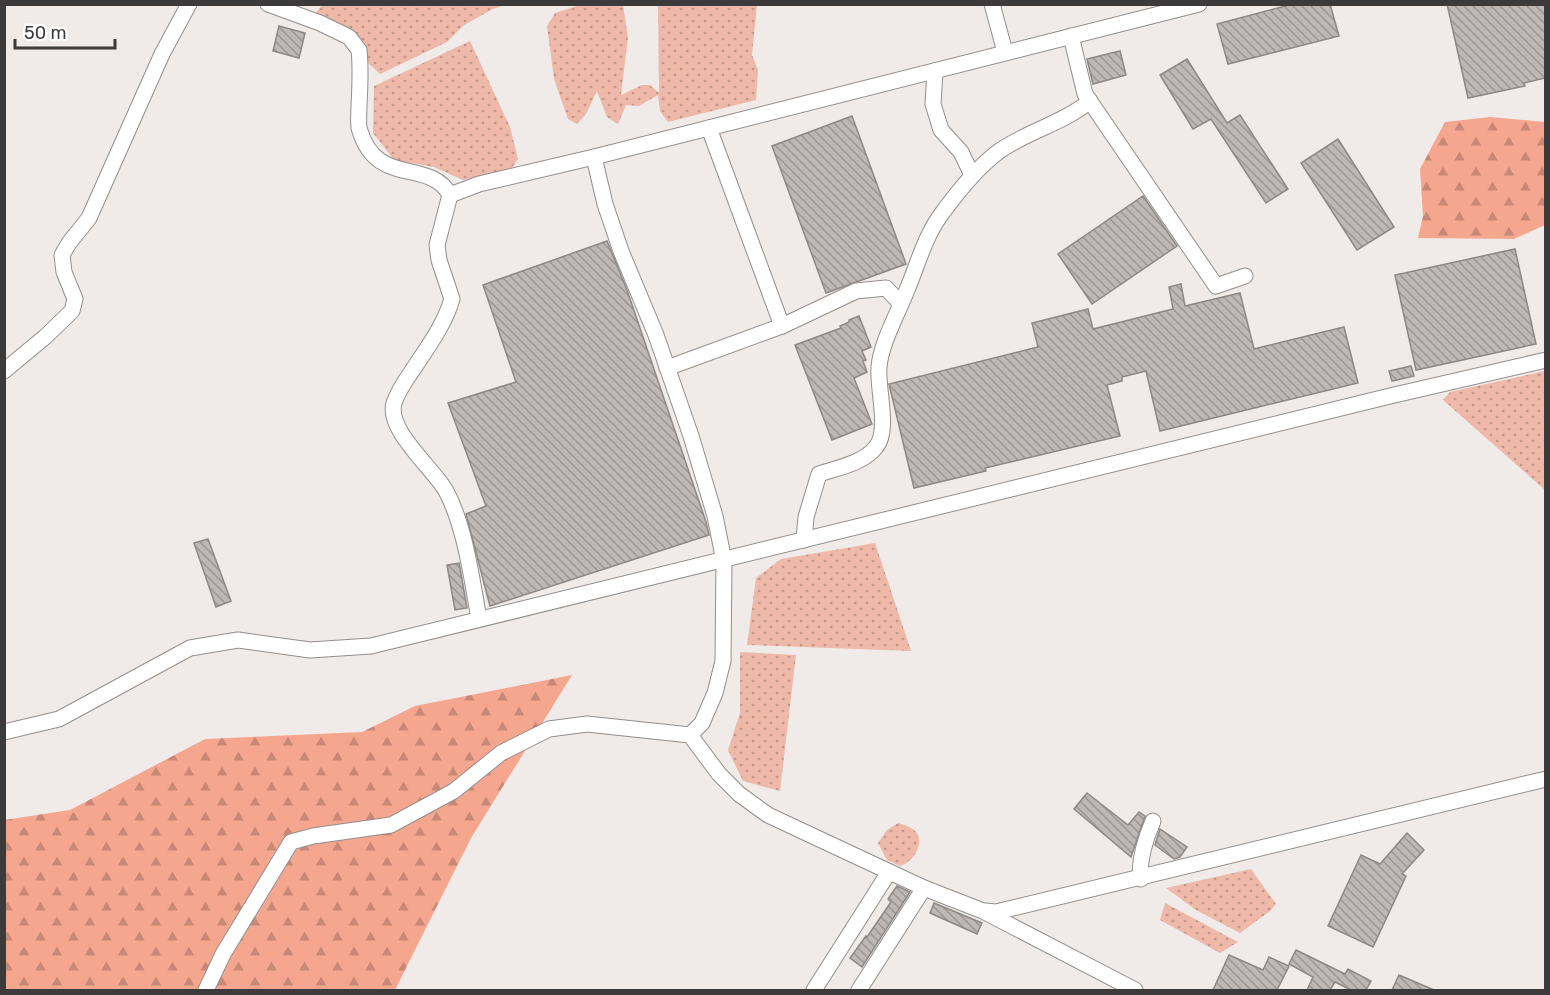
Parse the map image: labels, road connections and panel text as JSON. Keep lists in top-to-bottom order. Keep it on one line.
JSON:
{"scale_bar":"50 m"}
